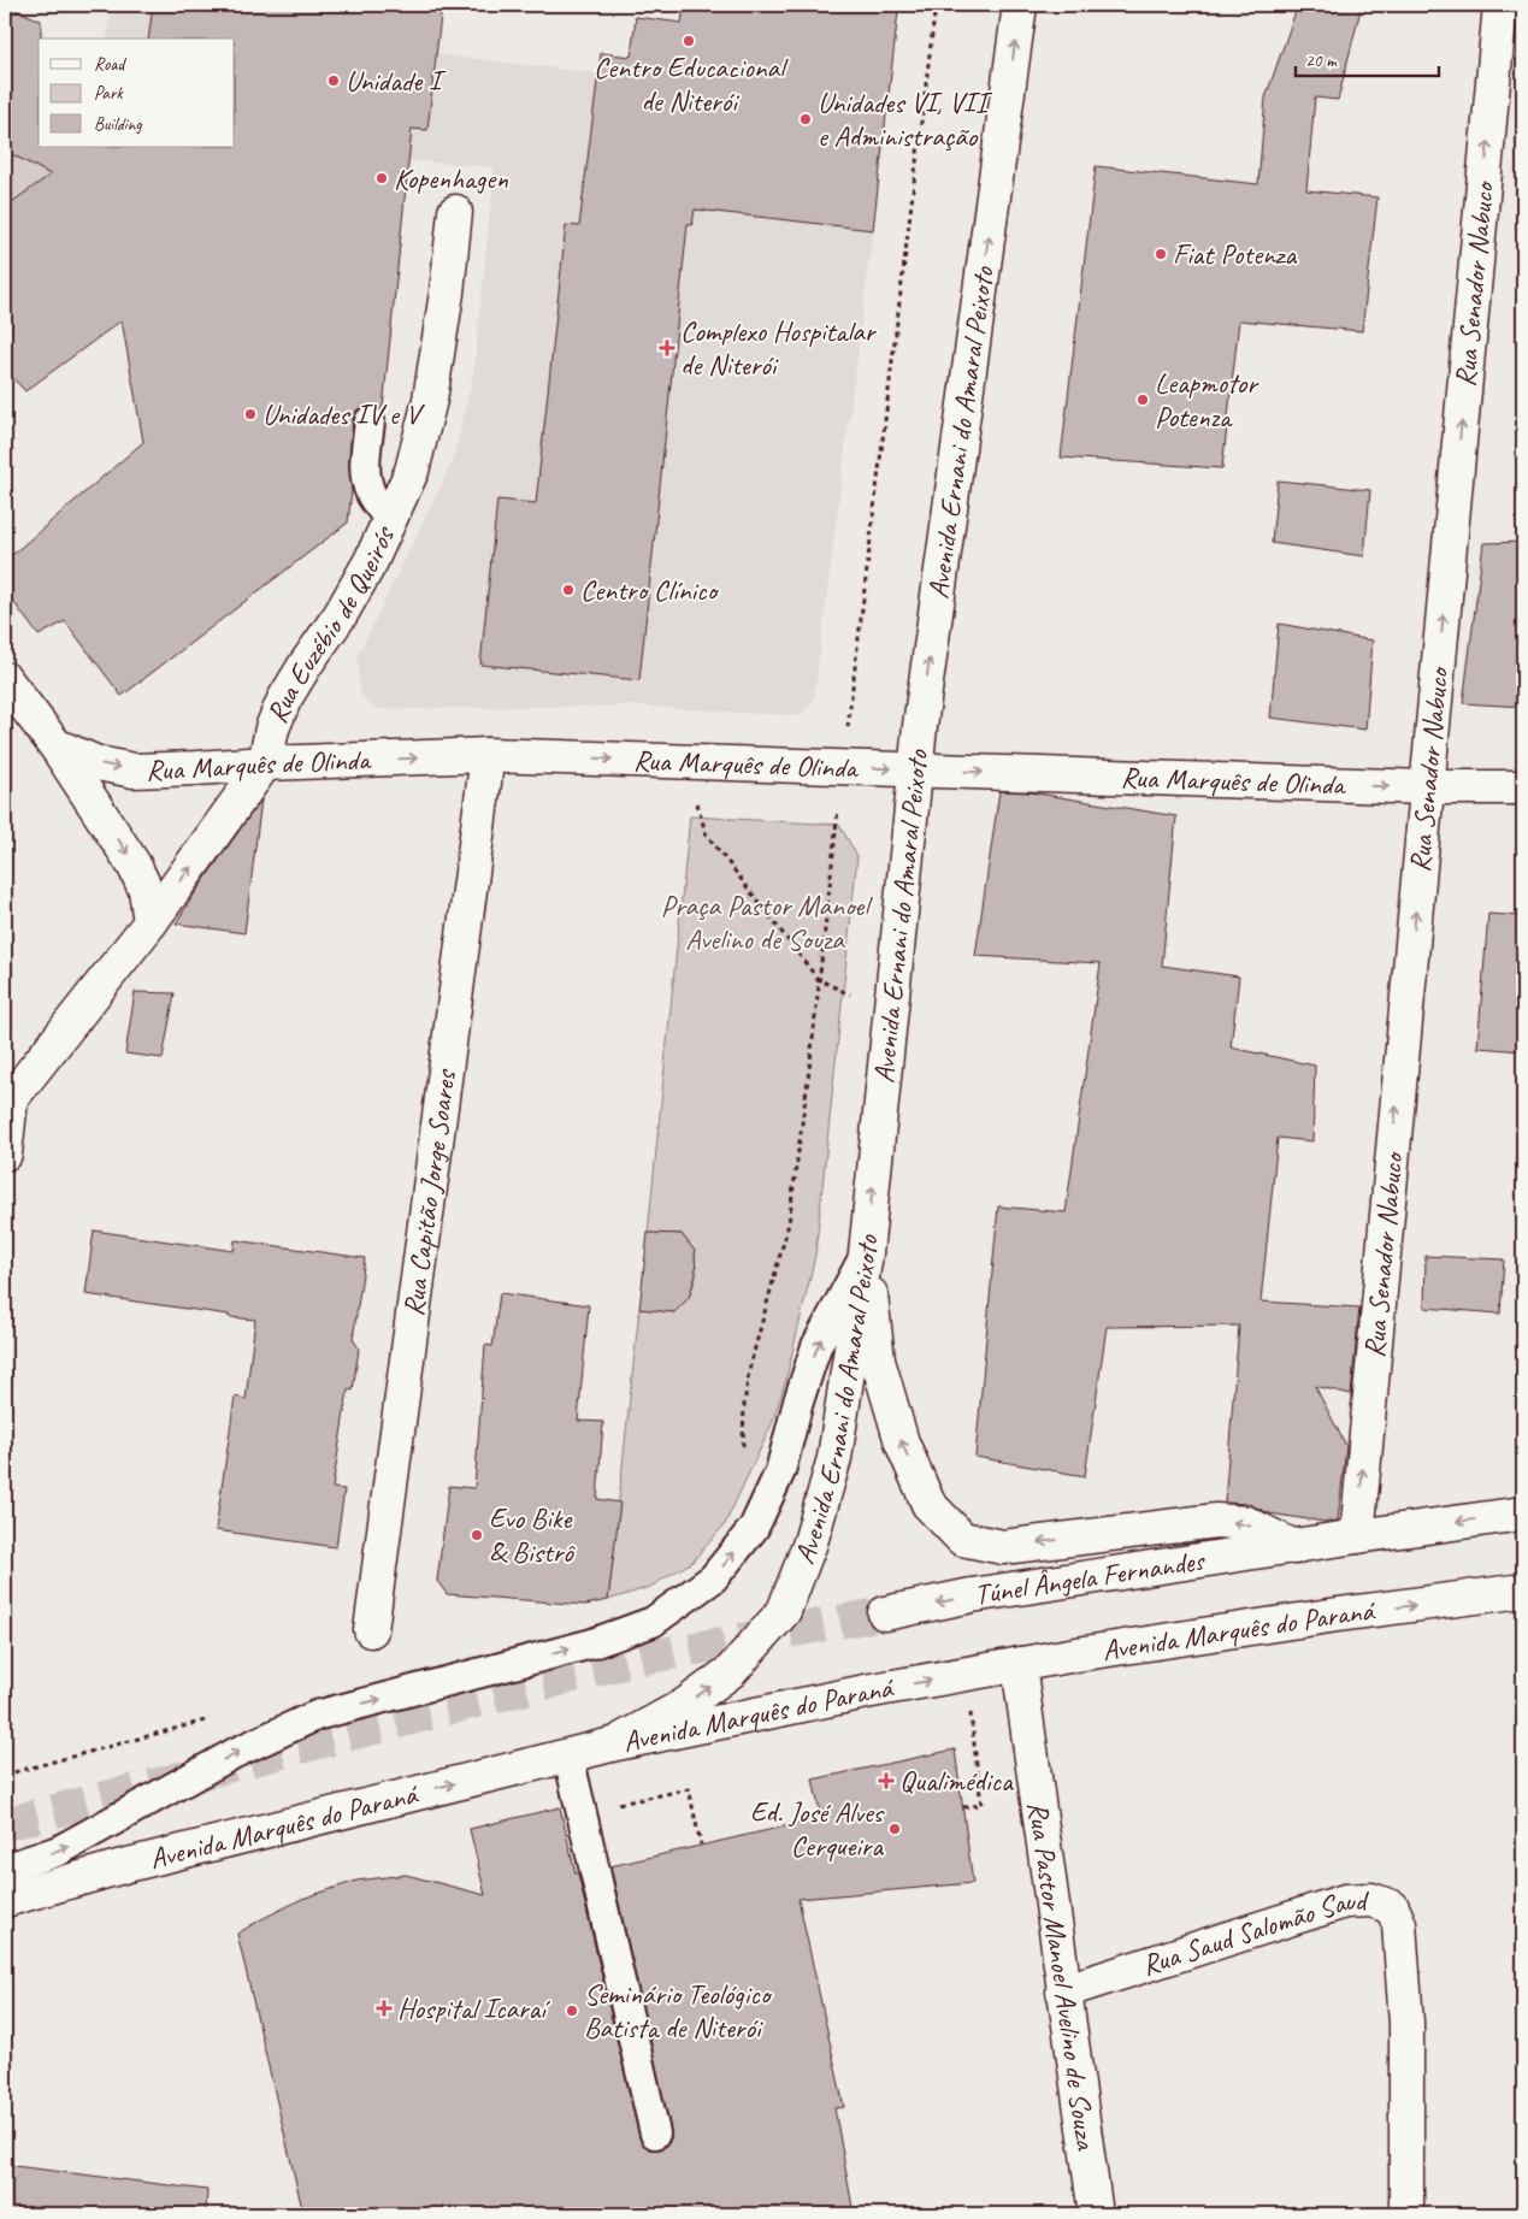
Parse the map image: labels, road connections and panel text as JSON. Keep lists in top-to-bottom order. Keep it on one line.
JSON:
{"streets":{"street":["Rua Senador Nabuco","Avenida Ernani do Amaral Peixoto","Rua Euzébio de Queirós","Rua Marquês de Olinda","Rua Capitão Jorge Soares","Túnel Ângela Fernandes","Avenida Marquês do Paraná","Rua Saud Salomão Saud","Rua Pastor Manoel Avelino de Souza"]},"crossings":[["Rua Senador Nabuco","Rua Marquês de Olinda"],["Avenida Ernani do Amaral Peixoto","Rua Marquês de Olinda"],["Avenida Ernani do Amaral Peixoto","Avenida Marquês do Paraná"],["Rua Euzébio de Queirós","Rua Marquês de Olinda"],["Rua Marquês de Olinda","Rua Capitão Jorge Soares"],["Avenida Marquês do Paraná","Rua Pastor Manoel Avelino de Souza"],["Rua Saud Salomão Saud","Rua Pastor Manoel Avelino de Souza"]],"one_way":["Rua Senador Nabuco","Avenida Ernani do Amaral Peixoto","Rua Marquês de Olinda","Túnel Ângela Fernandes","Avenida Marquês do Paraná"],"parks":["Praça Pastor Manoel Avelino de Souza"],"places":{"other":["Centro Educacional de Niterói","Unidade I","Unidades VI, VII e Administração","Kopenhagen","Fiat Potenza","Leapmotor Potenza","Unidades IV e V","Centro Clínico","Evo Bike & Bistrô","Ed. José Alves Cerqueira","Seminário Teológico Batista de Niterói"],"health":["Complexo Hospitalar de Niterói","Qualimédica","Hospital Icaraí"]},"legend":["Road","Park","Building"],"scale_bar":"20 m"}
